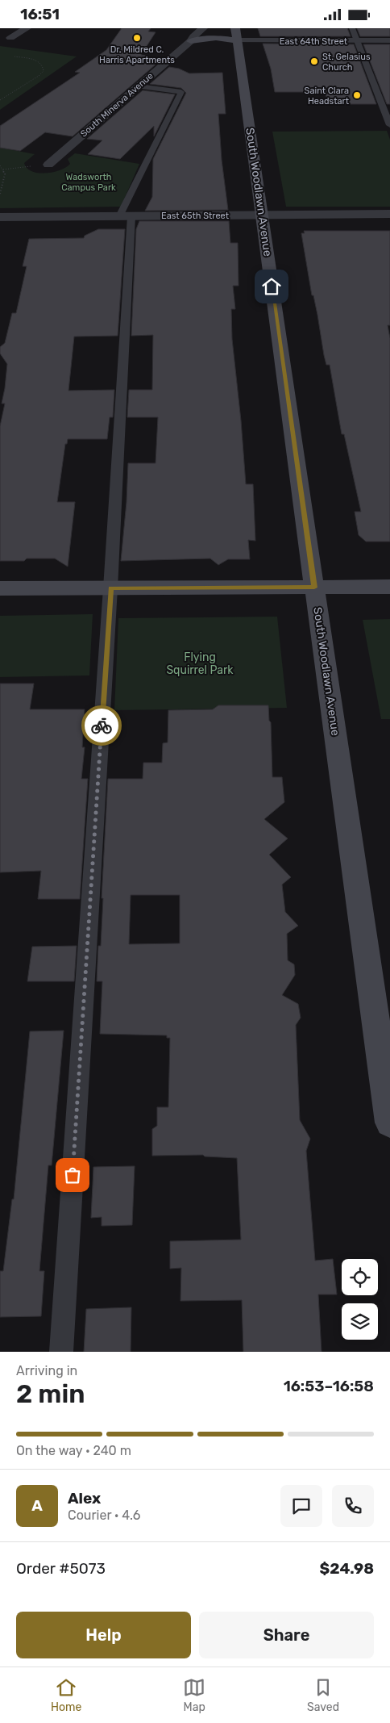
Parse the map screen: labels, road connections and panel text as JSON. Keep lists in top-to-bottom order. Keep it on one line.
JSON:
{"streets":{"street":["East 64th Street","South Minerva Avenue","South Woodlawn Avenue","East 65th Street"]},"crossings":[["East 64th Street","South Woodlawn Avenue"],["South Woodlawn Avenue","East 65th Street"]],"parks":["Wadsworth Campus Park","Flying Squirrel Park"],"places":["Dr. Mildred C. Harris Apartments","St. Gelasius Church","Saint Clara Headstart"],"page":{"status":"16:51","heading":["2 min","Arriving in","16:53–16:58"],"panel":["Alex","Courier · 4.6","Order #5073","$24.98"],"bar":"On the way · 240 m","round":"A","buttons":["Help","Share"],"tabs":["Home","Map","Saved"]}}
